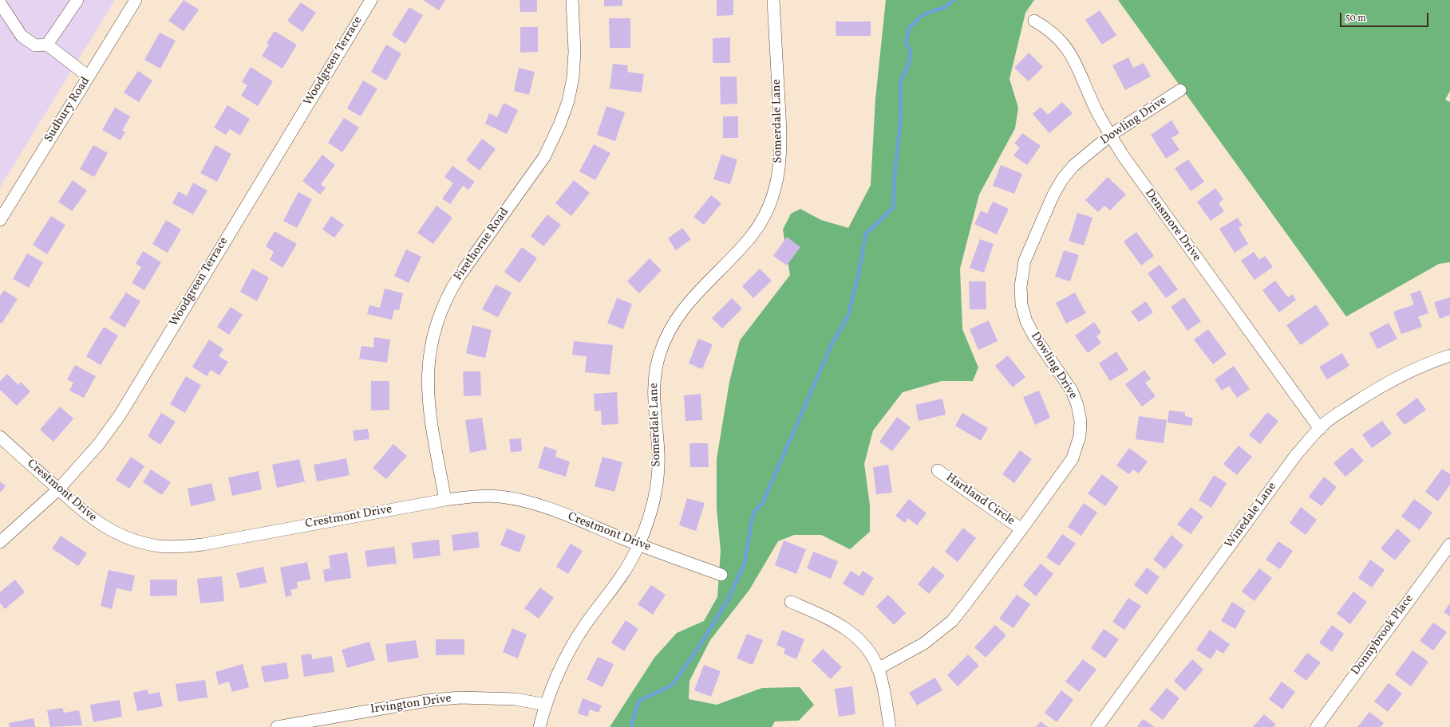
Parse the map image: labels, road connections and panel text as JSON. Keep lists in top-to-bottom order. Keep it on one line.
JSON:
{"streets":{"street":["Woodgreen Terrace","Sudbury Road","Somerdale Lane","Dowling Drive","Densmore Drive","Firethorne Road","Crestmont Drive","Hartland Circle","Winedale Lane","Donnybrook Place","Irvington Drive"]},"crossings":[["Woodgreen Terrace","Crestmont Drive"],["Somerdale Lane","Crestmont Drive"],["Somerdale Lane","Irvington Drive"],["Dowling Drive","Densmore Drive"],["Dowling Drive","Hartland Circle"],["Densmore Drive","Winedale Lane"],["Firethorne Road","Crestmont Drive"]],"scale_bar":"50 m"}
